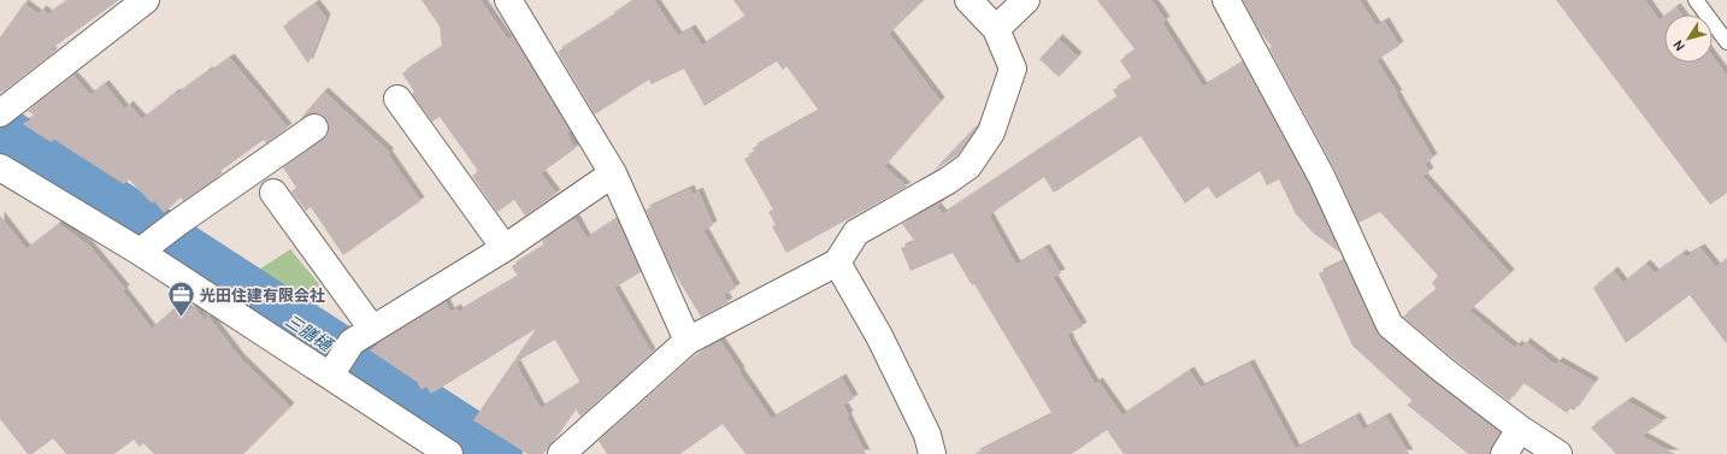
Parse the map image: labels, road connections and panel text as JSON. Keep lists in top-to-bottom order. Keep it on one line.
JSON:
{"water":["三膳樋"],"places":{"office":["光田住建有限会社"]},"north":"bottom left"}
